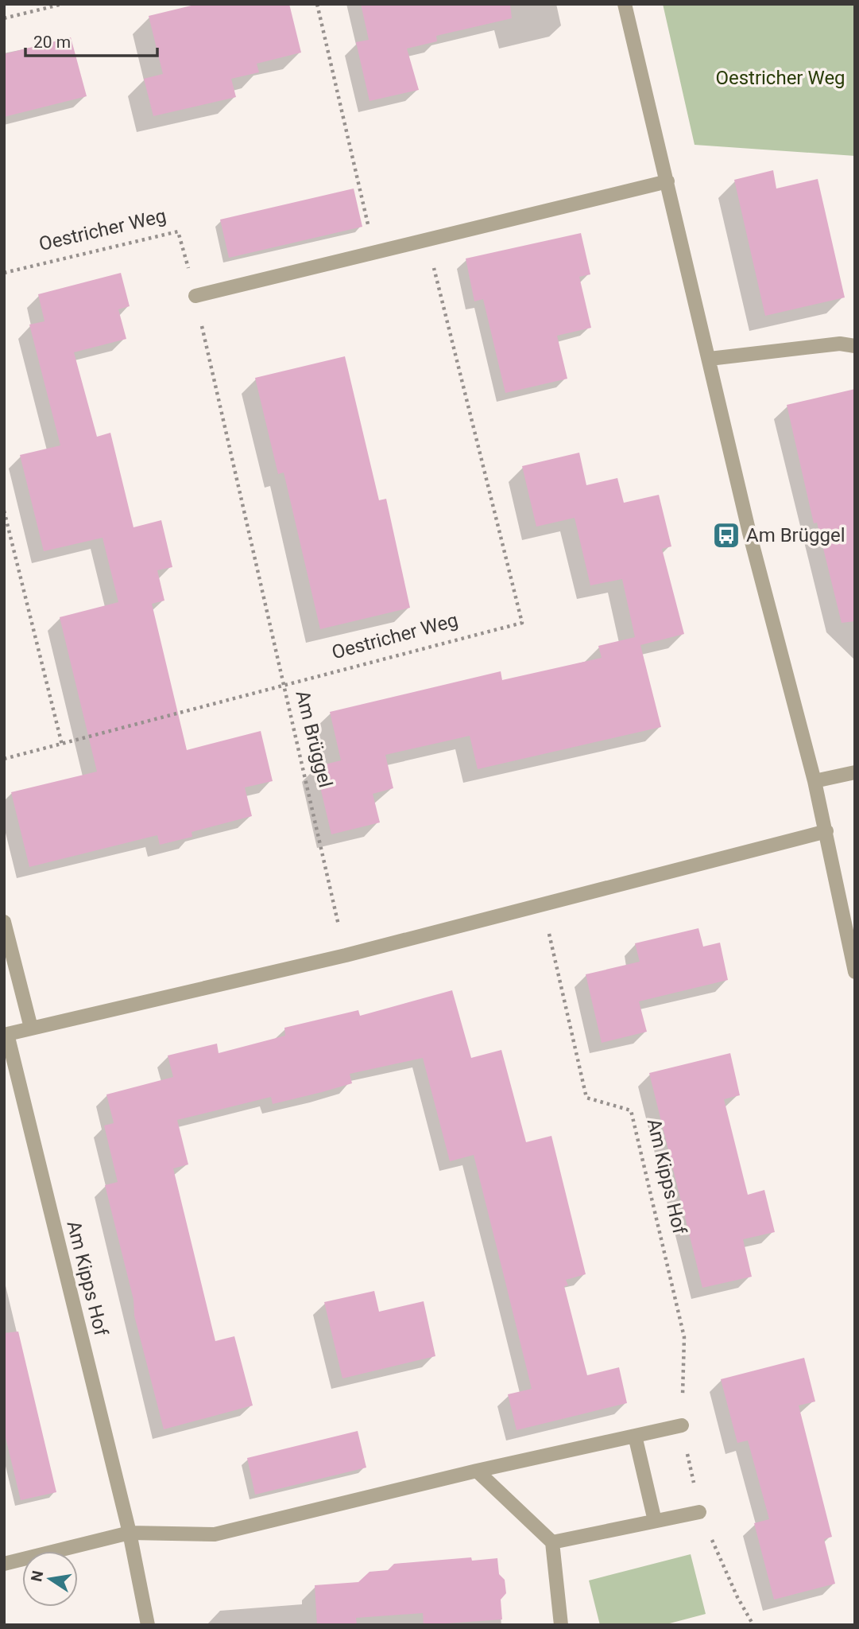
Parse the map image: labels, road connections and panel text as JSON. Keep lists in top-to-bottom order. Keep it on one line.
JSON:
{"streets":{"street":["Am Kipps Hof"],"path":["Oestricher Weg","Am Brüggel"]},"crossings":[["Oestricher Weg","Am Brüggel"]],"parks":["Oestricher Weg"],"places":{"bus stop":["Am Brüggel"]},"scale_bar":"20 m","north":"left"}
